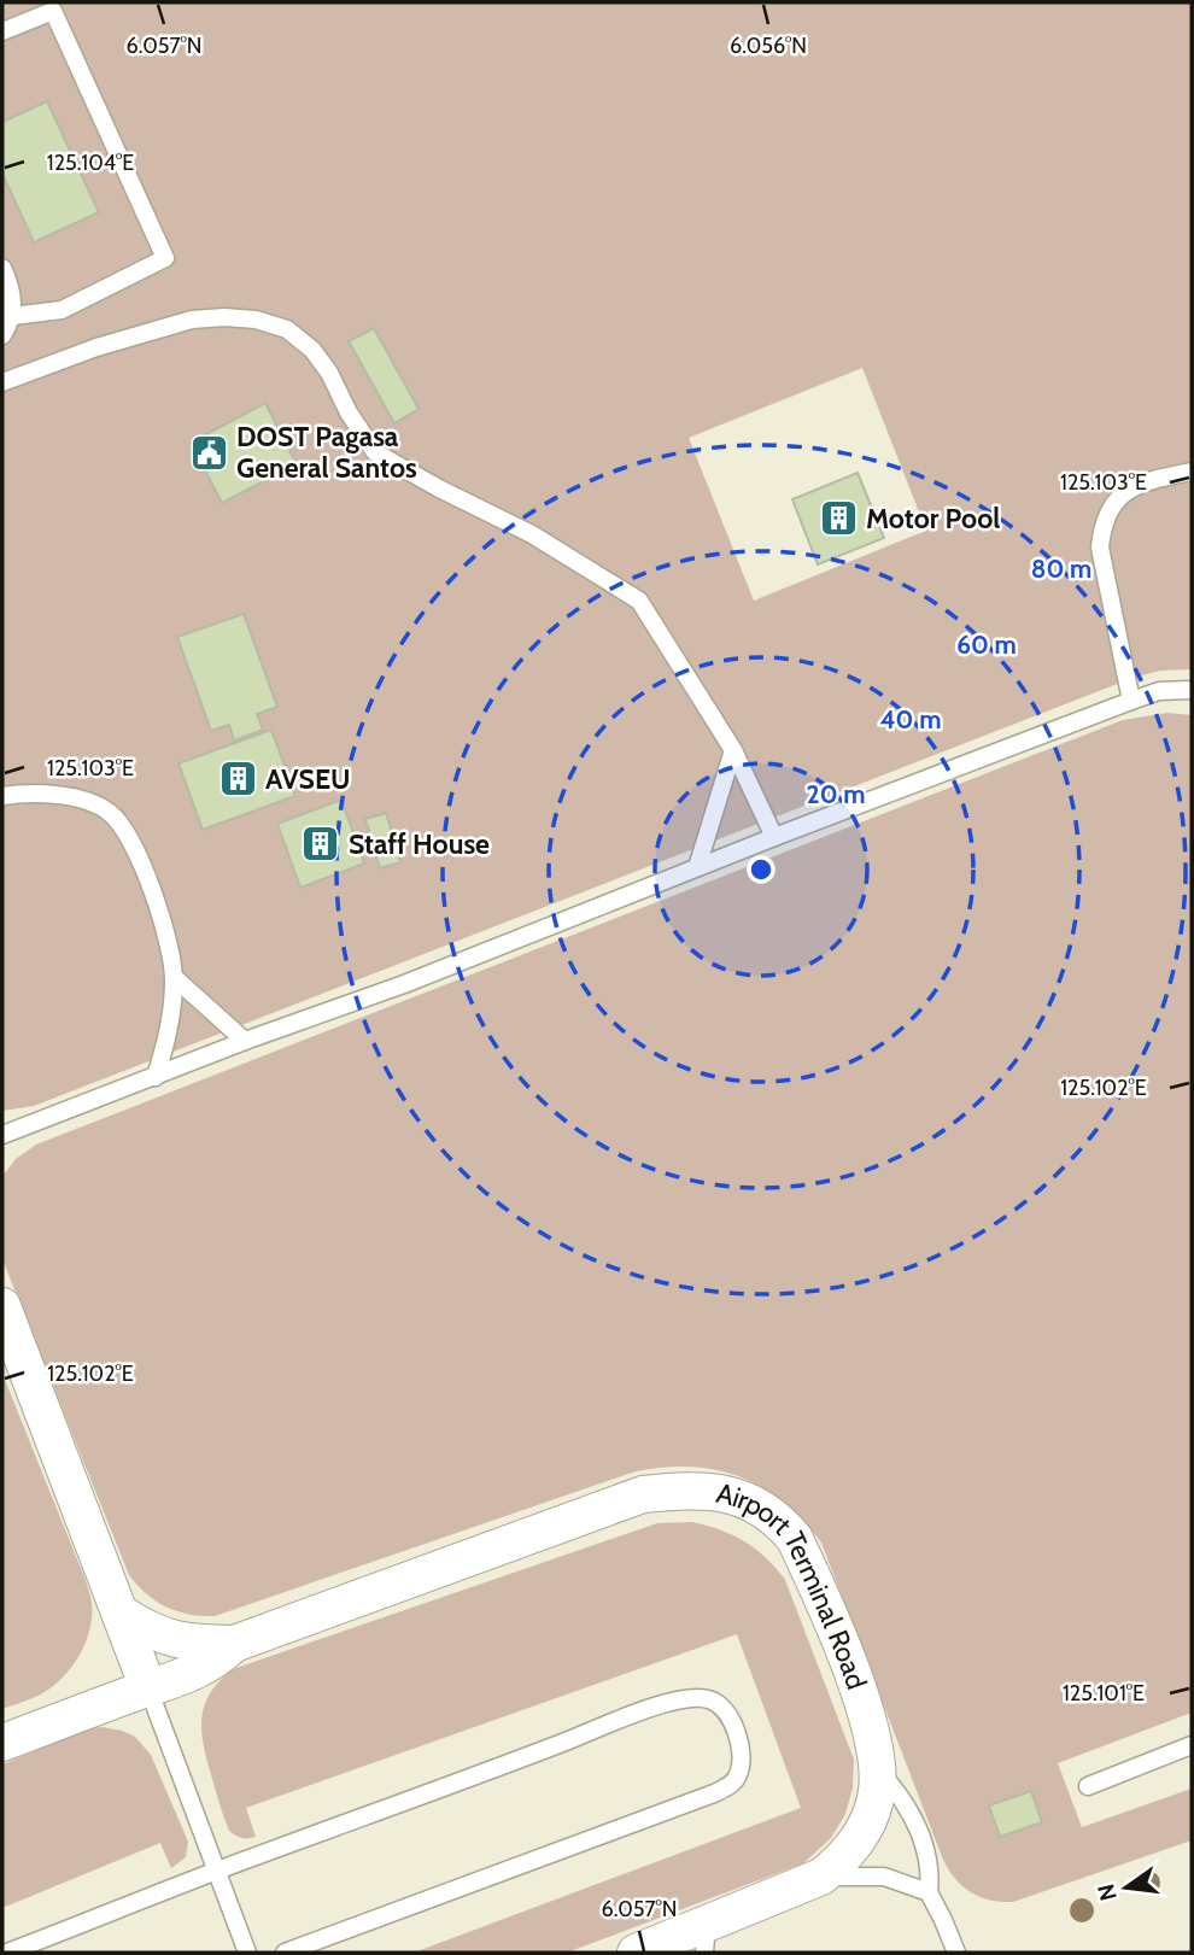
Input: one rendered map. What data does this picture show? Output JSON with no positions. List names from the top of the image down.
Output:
{
  "streets": {
    "street": ["Airport Terminal Road"]
  },
  "places": {
    "public building": ["DOST Pagasa General Santos"],
    "building": ["Motor Pool", "AVSEU", "Staff House"]
  },
  "north": "left",
  "coordinates": [
    "6.057°N",
    "6.056°N",
    "125.104°E",
    "125.103°E",
    "125.102°E",
    "125.101°E"
  ],
  "rings": [
    "80 m",
    "60 m",
    "40 m",
    "20 m"
  ]
}
